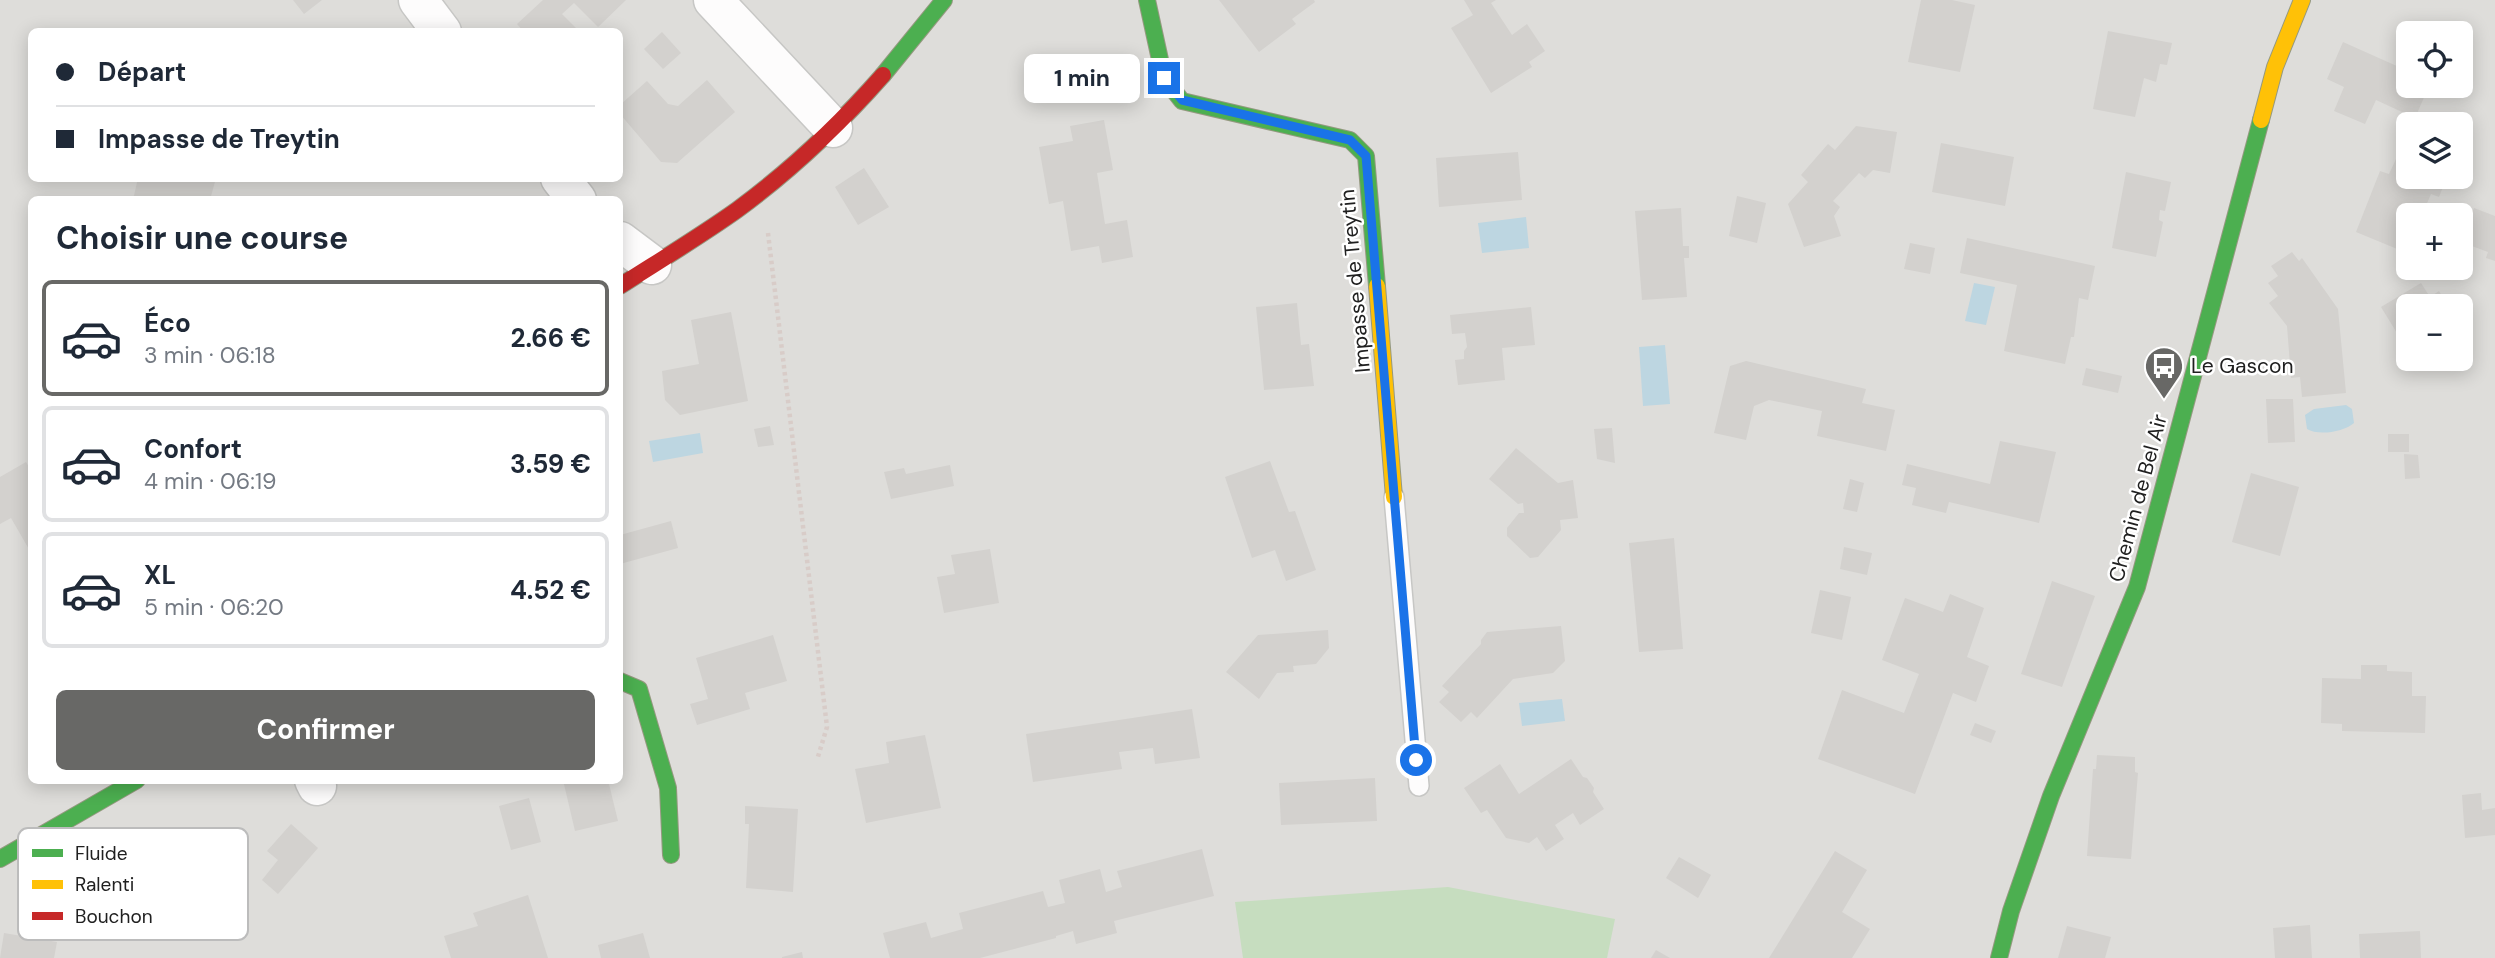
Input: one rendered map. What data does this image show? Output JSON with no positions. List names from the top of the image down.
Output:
{
  "streets": {
    "street": ["Impasse de Treytin", "Chemin de Bel Air"]
  },
  "places": {
    "bus stop": ["Le Gascon"]
  },
  "legend": ["Fluide", "Ralenti", "Bouchon"],
  "page": {
    "map_buttons": ["+", "−"],
    "banner": ["Départ", "Impasse de Treytin"],
    "bubble": "1 min",
    "heading": "Choisir une course",
    "list": [
      {
        "name": "Éco",
        "note": "3 min · 06:18",
        "value": "2.66 €"
      },
      {
        "name": "Confort",
        "note": "4 min · 06:19",
        "value": "3.59 €"
      },
      {
        "name": "XL",
        "note": "5 min · 06:20",
        "value": "4.52 €"
      }
    ],
    "buttons": "Confirmer"
  }
}
